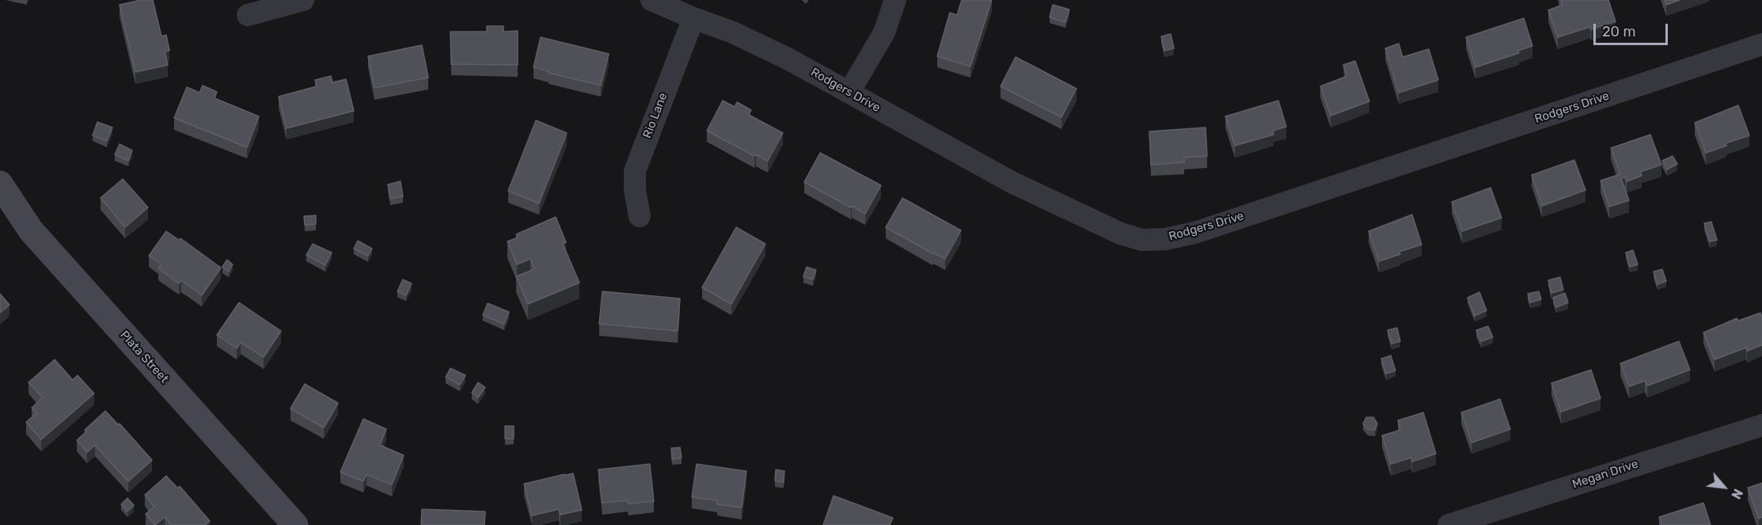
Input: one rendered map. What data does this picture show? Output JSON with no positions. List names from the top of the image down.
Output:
{
  "streets": {
    "street": [
      "Rodgers Drive",
      "Rio Lane",
      "Plata Street",
      "Megan Drive"
    ]
  },
  "crossings": [
    ["Rodgers Drive", "Rio Lane"]
  ],
  "scale_bar": "20 m",
  "north": "bottom right"
}
